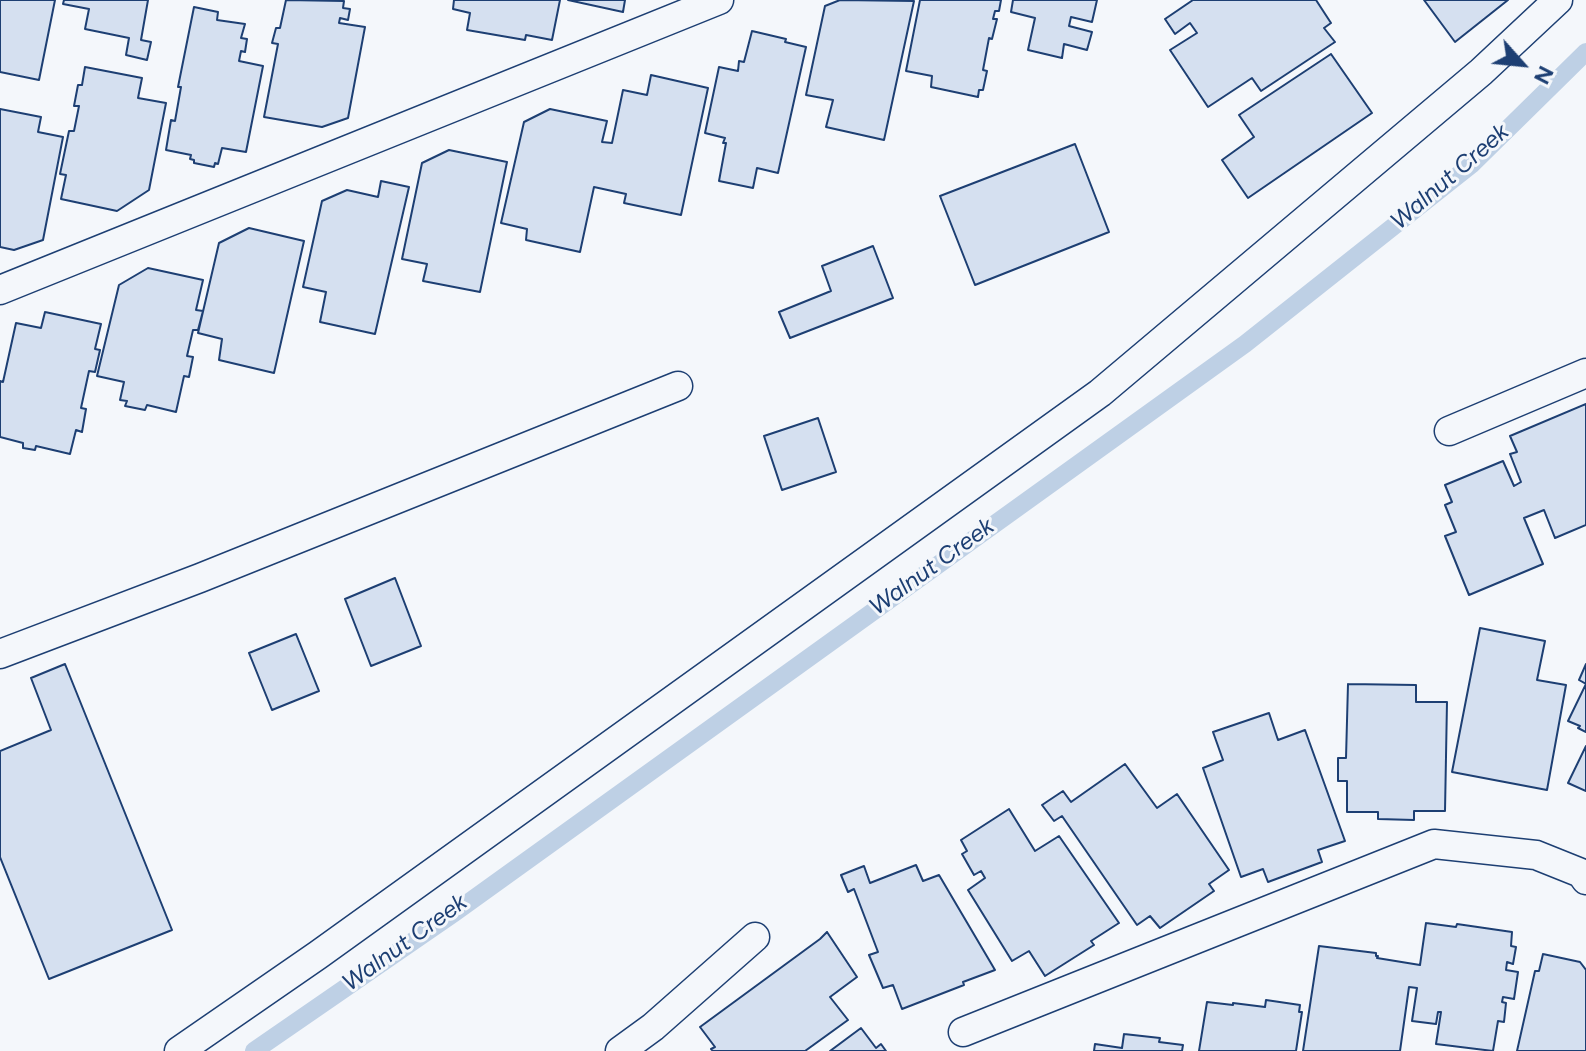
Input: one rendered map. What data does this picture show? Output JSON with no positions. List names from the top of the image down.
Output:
{
  "water": ["Walnut Creek"],
  "north": "bottom right"
}
